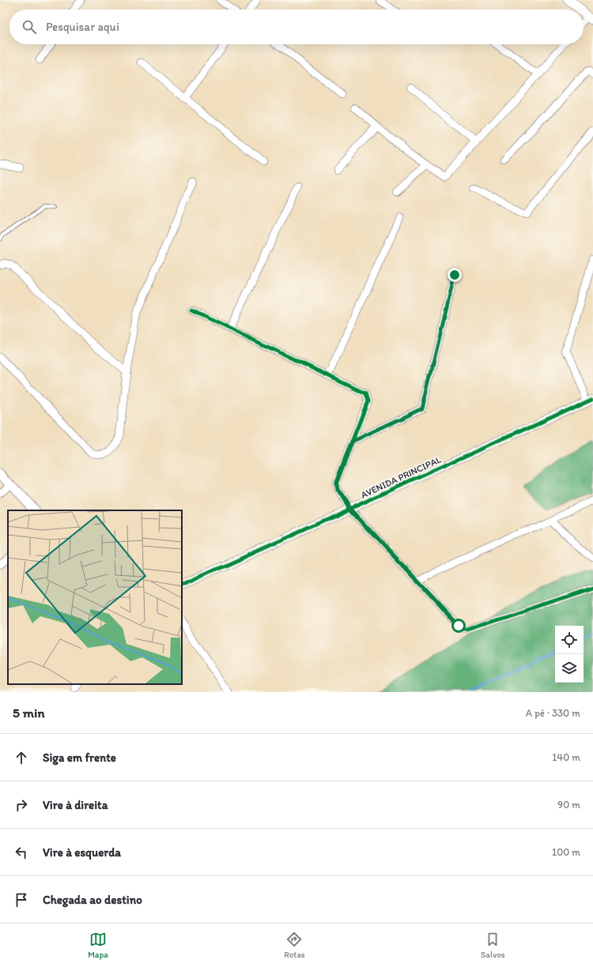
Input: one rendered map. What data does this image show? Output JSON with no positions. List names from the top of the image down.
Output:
{
  "streets": {
    "street": ["AVENIDA PRINCIPAL"]
  },
  "page": {
    "search": "Pesquisar aqui",
    "heading": ["5 min", "A pé · 330 m"],
    "list": [
      ["Siga em frente", "140 m"],
      ["Vire à direita", "90 m"],
      ["Vire à esquerda", "100 m"],
      "Chegada ao destino"
    ],
    "nav": ["Mapa", "Rotas", "Salvos"]
  }
}
